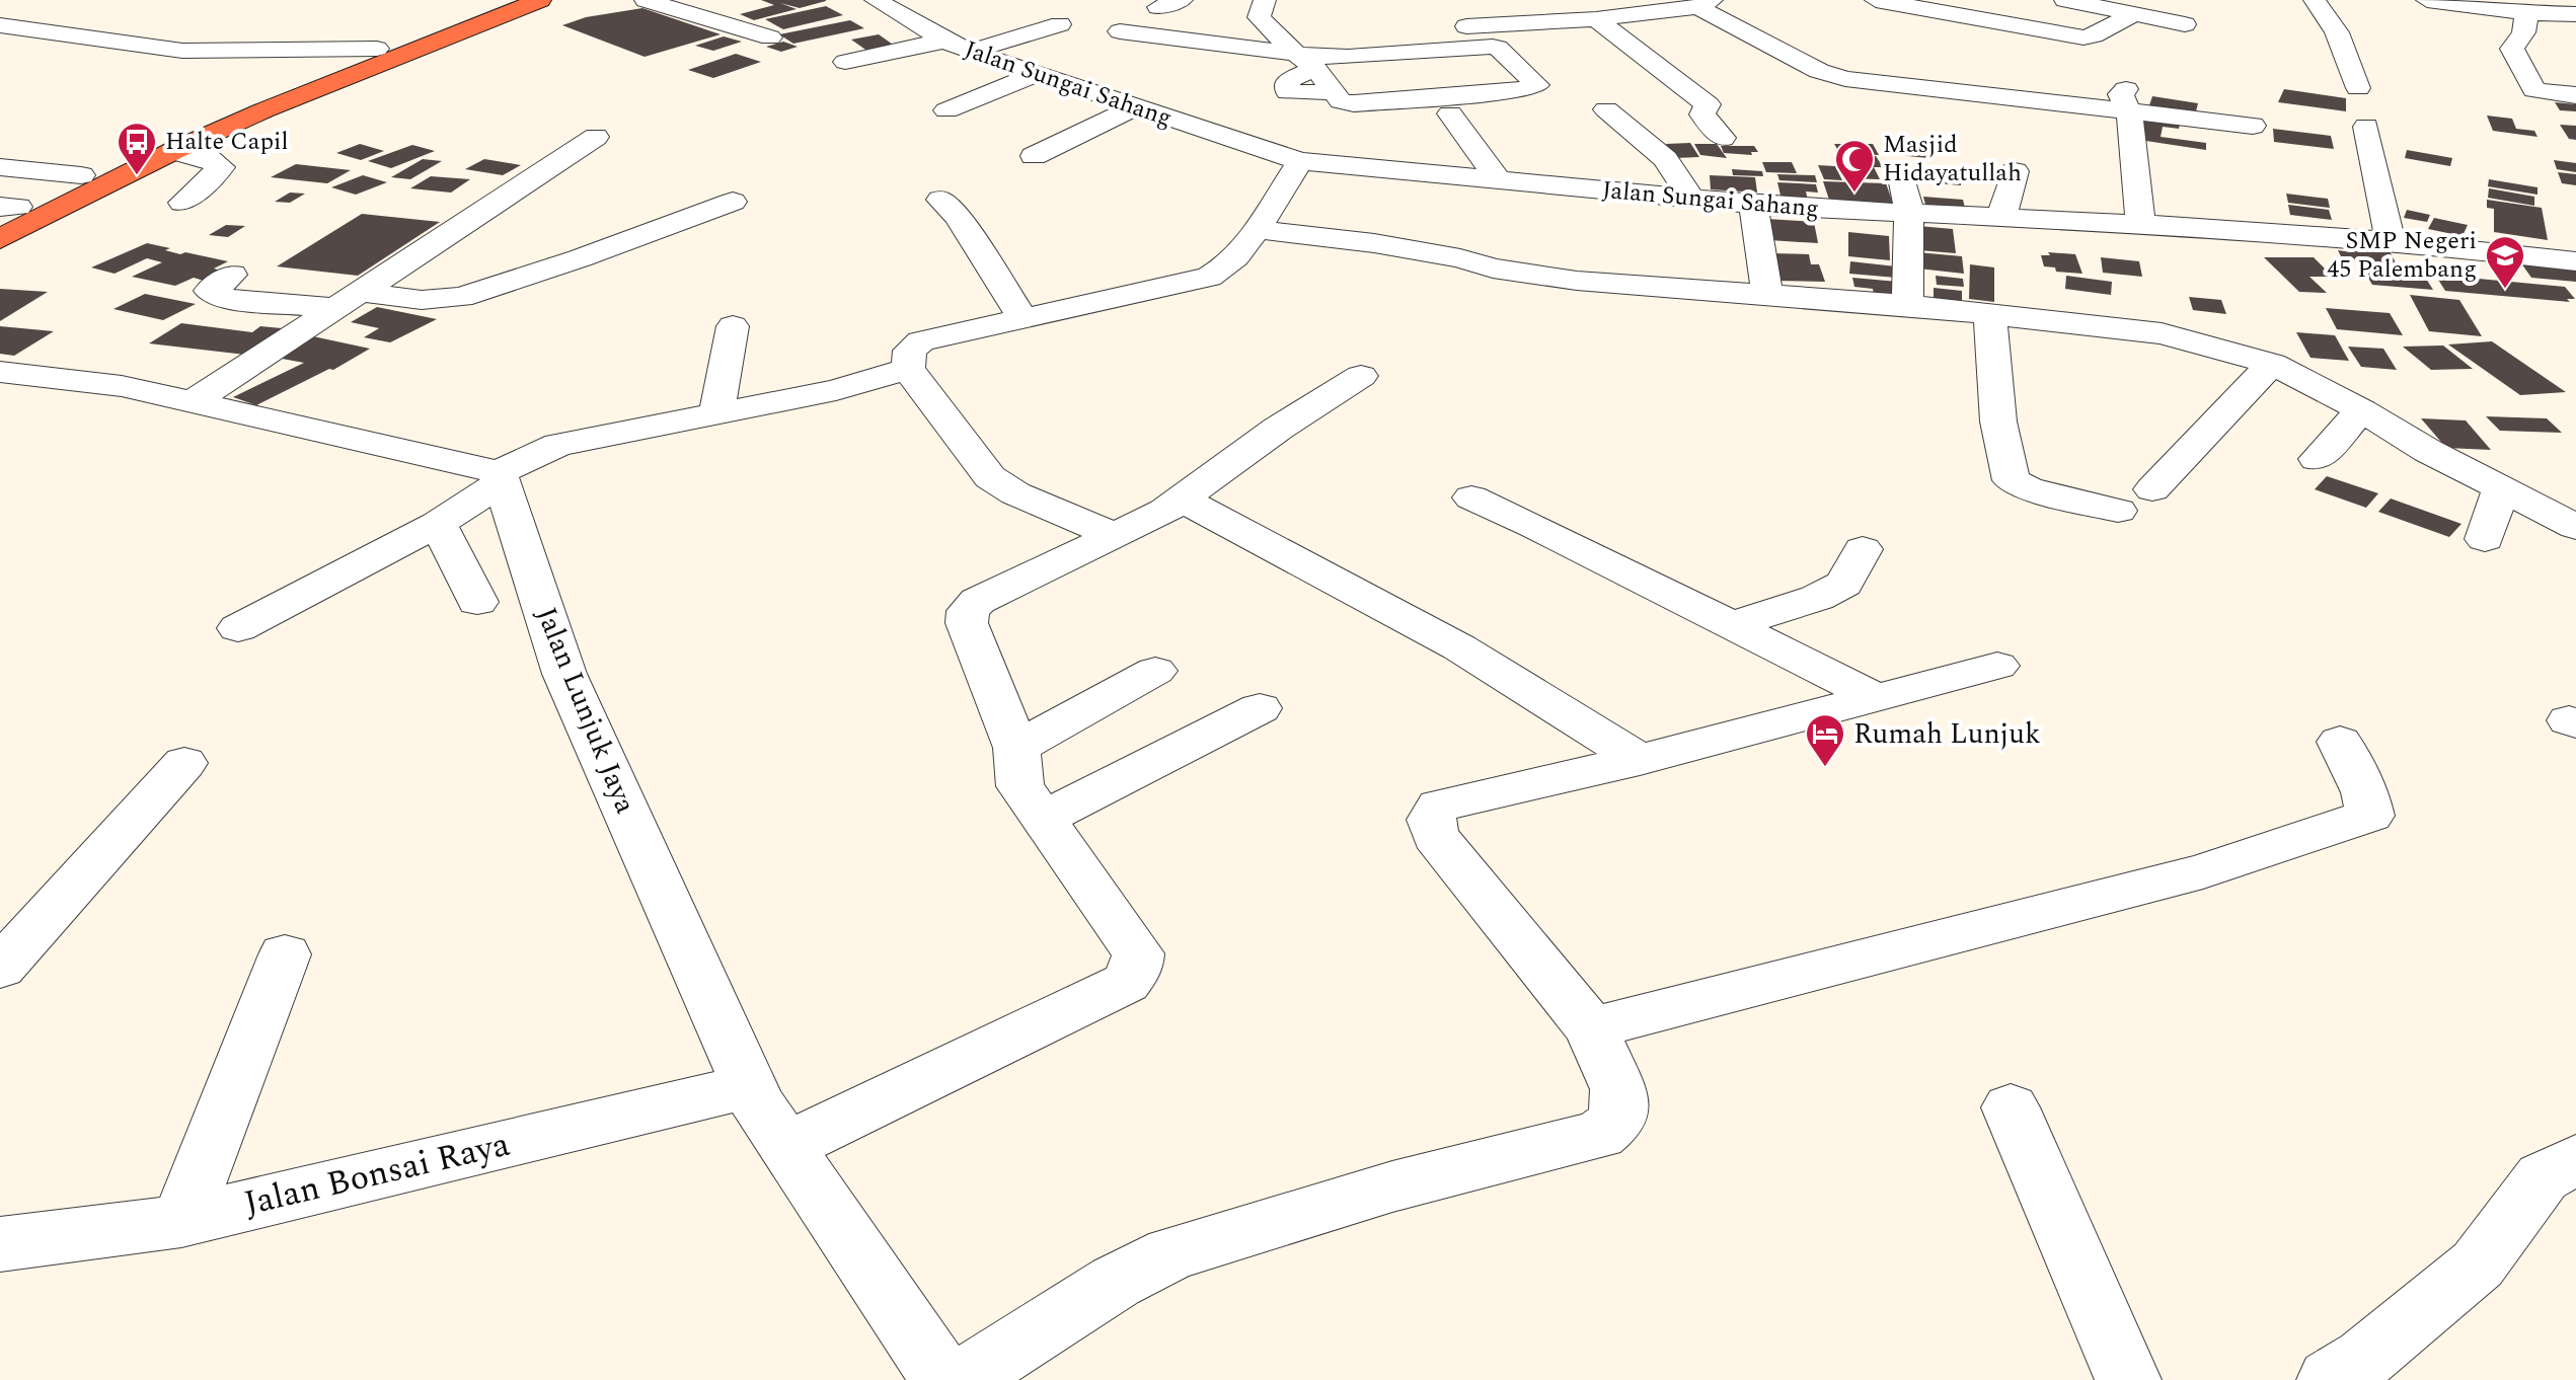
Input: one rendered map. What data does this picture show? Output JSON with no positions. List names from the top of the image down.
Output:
{
  "streets": {
    "street": ["Jalan Sungai Sahang", "Jalan Lunjuk Jaya", "Jalan Bonsai Raya"]
  },
  "crossings": [
    ["Jalan Lunjuk Jaya", "Jalan Bonsai Raya"]
  ],
  "places": {
    "bus stop": ["Halte Capil"],
    "mosque": ["Masjid Hidayatullah"],
    "school or university": ["SMP Negeri 45 Palembang"],
    "hotel": ["Rumah Lunjuk"]
  }
}
